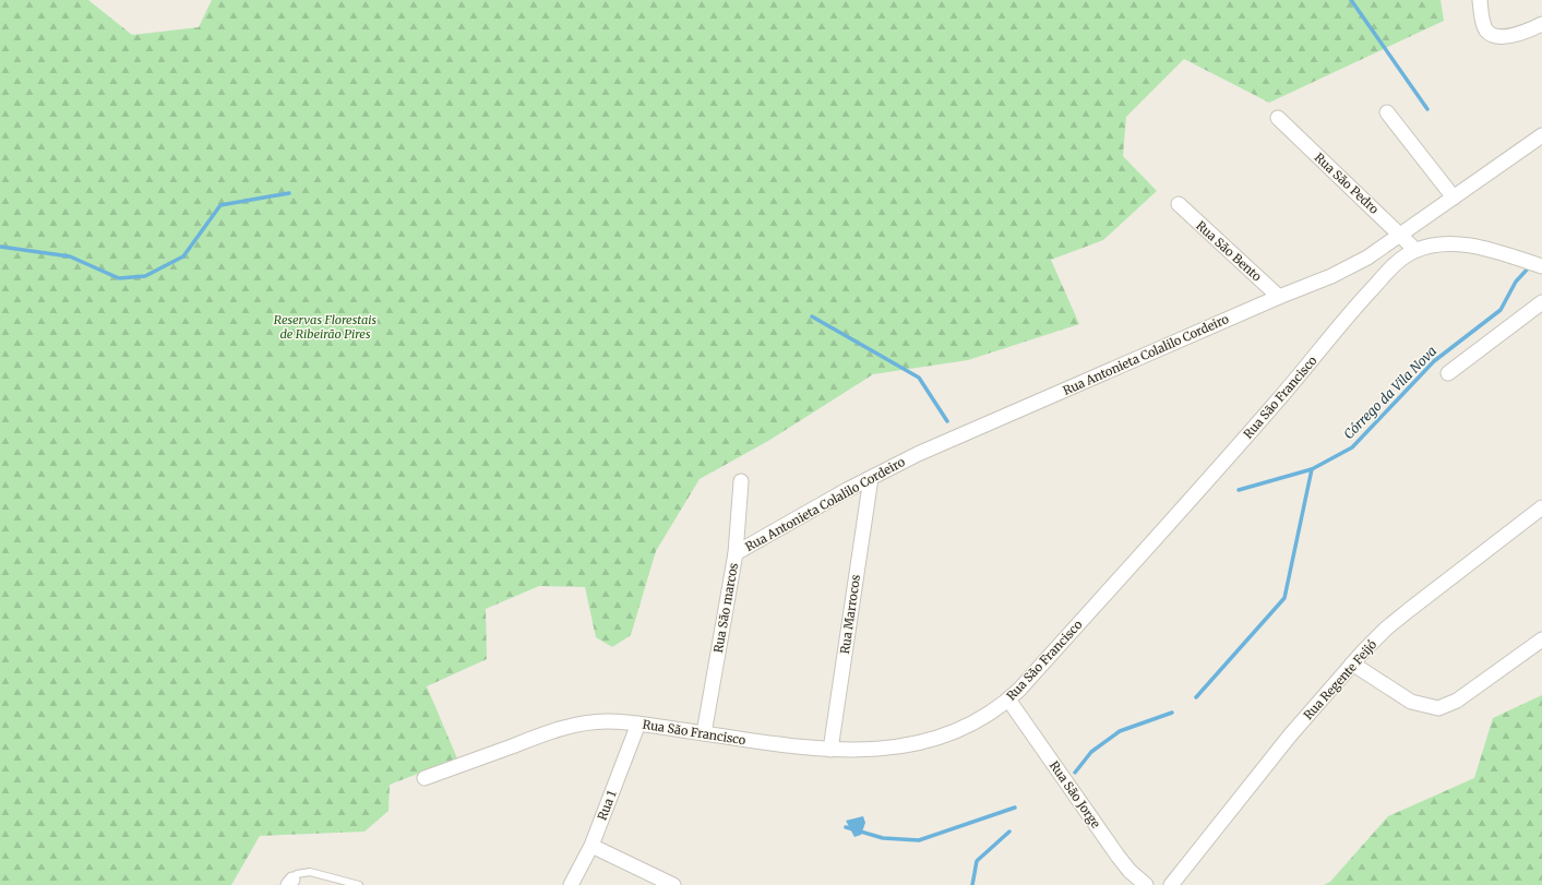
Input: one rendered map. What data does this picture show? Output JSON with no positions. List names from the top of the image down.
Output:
{
  "streets": {
    "street": [
      "Rua São Pedro",
      "Rua São Bento",
      "Rua Antonieta Colalilo Cordeiro",
      "Rua São Francisco",
      "Rua São marcos",
      "Rua Marrocos",
      "Rua Regente Feijó",
      "Rua São Jorge",
      "Rua 1"
    ]
  },
  "crossings": [
    ["Rua São Pedro", "Rua Antonieta Colalilo Cordeiro"],
    ["Rua São Pedro", "Rua São Francisco"],
    ["Rua São Bento", "Rua Antonieta Colalilo Cordeiro"],
    ["Rua Antonieta Colalilo Cordeiro", "Rua São marcos"],
    ["Rua Antonieta Colalilo Cordeiro", "Rua Marrocos"],
    ["Rua São Francisco", "Rua São marcos"],
    ["Rua São Francisco", "Rua Marrocos"],
    ["Rua São Francisco", "Rua São Jorge"],
    ["Rua São Francisco", "Rua 1"]
  ],
  "water": ["Córrego da Vila Nova"],
  "parks": ["Reservas Florestais de Ribeirão Pires"]
}
